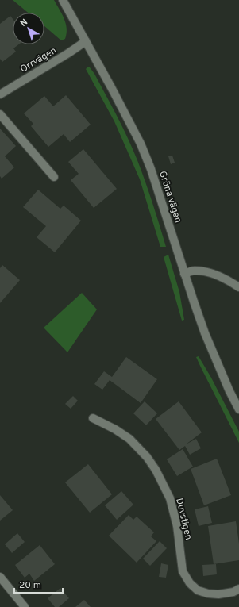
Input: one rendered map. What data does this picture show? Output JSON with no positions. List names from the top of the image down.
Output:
{
  "streets": {
    "street": ["Orrvägen", "Gröna vägen", "Duvstigen"]
  },
  "crossings": [
    ["Orrvägen", "Gröna vägen"]
  ],
  "scale_bar": "20 m",
  "north": "top left"
}
